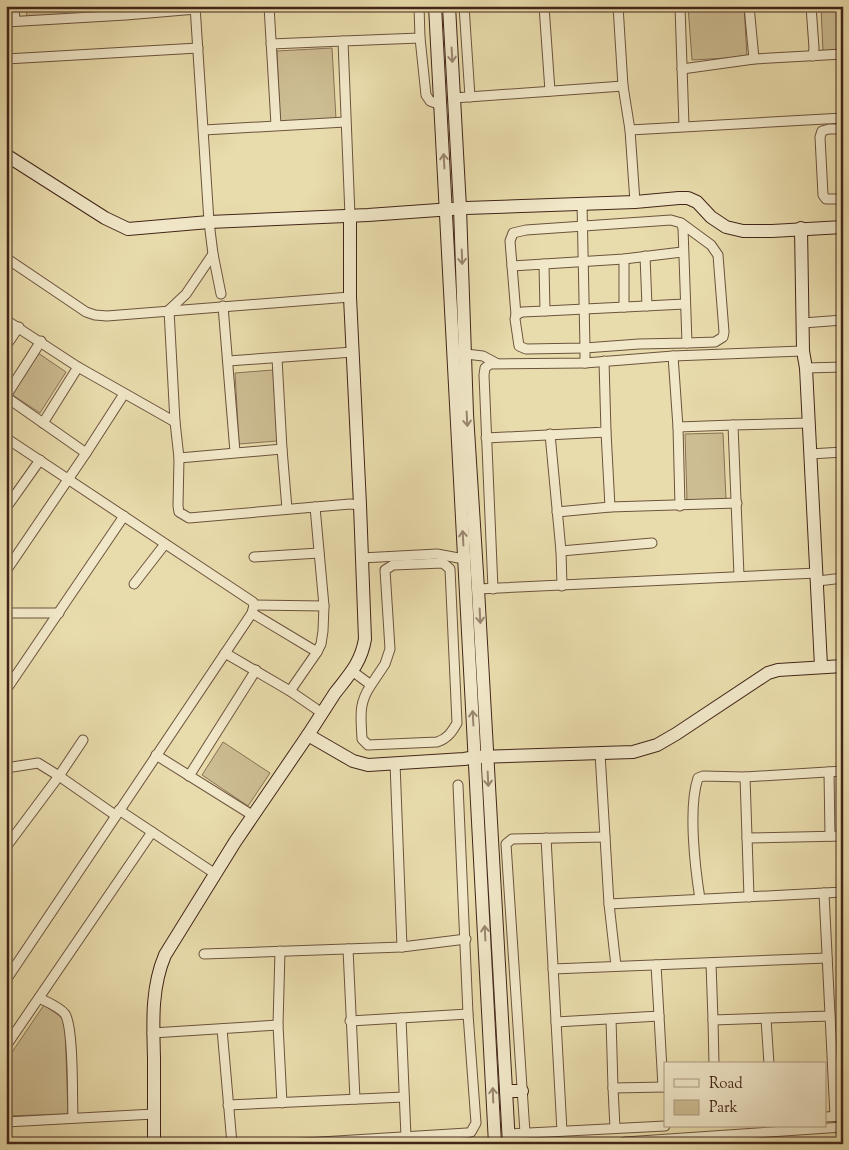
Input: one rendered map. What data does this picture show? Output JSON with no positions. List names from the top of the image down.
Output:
{
  "legend": ["Road", "Park"]
}
